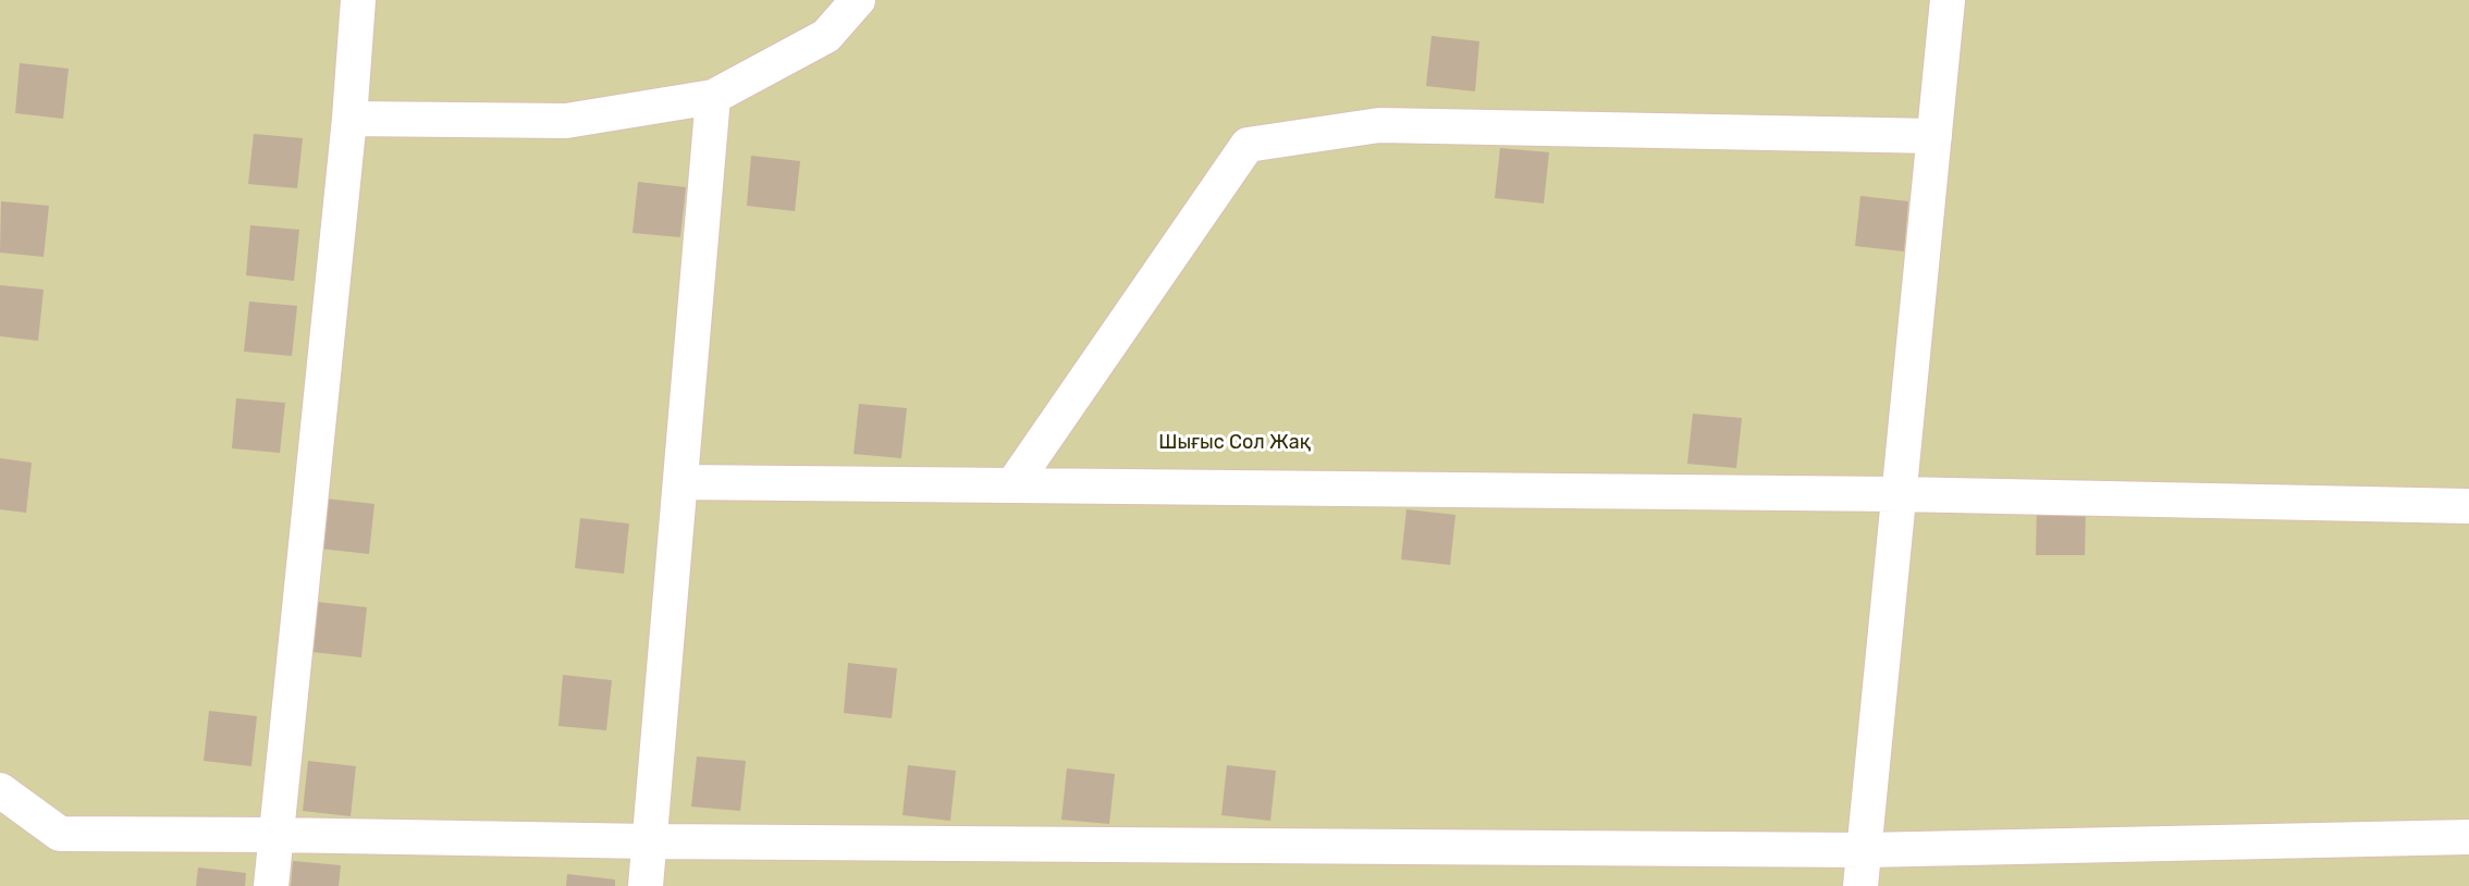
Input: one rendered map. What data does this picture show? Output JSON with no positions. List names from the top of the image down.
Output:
{
  "parks": ["Шығыс Сол Жақ"]
}
